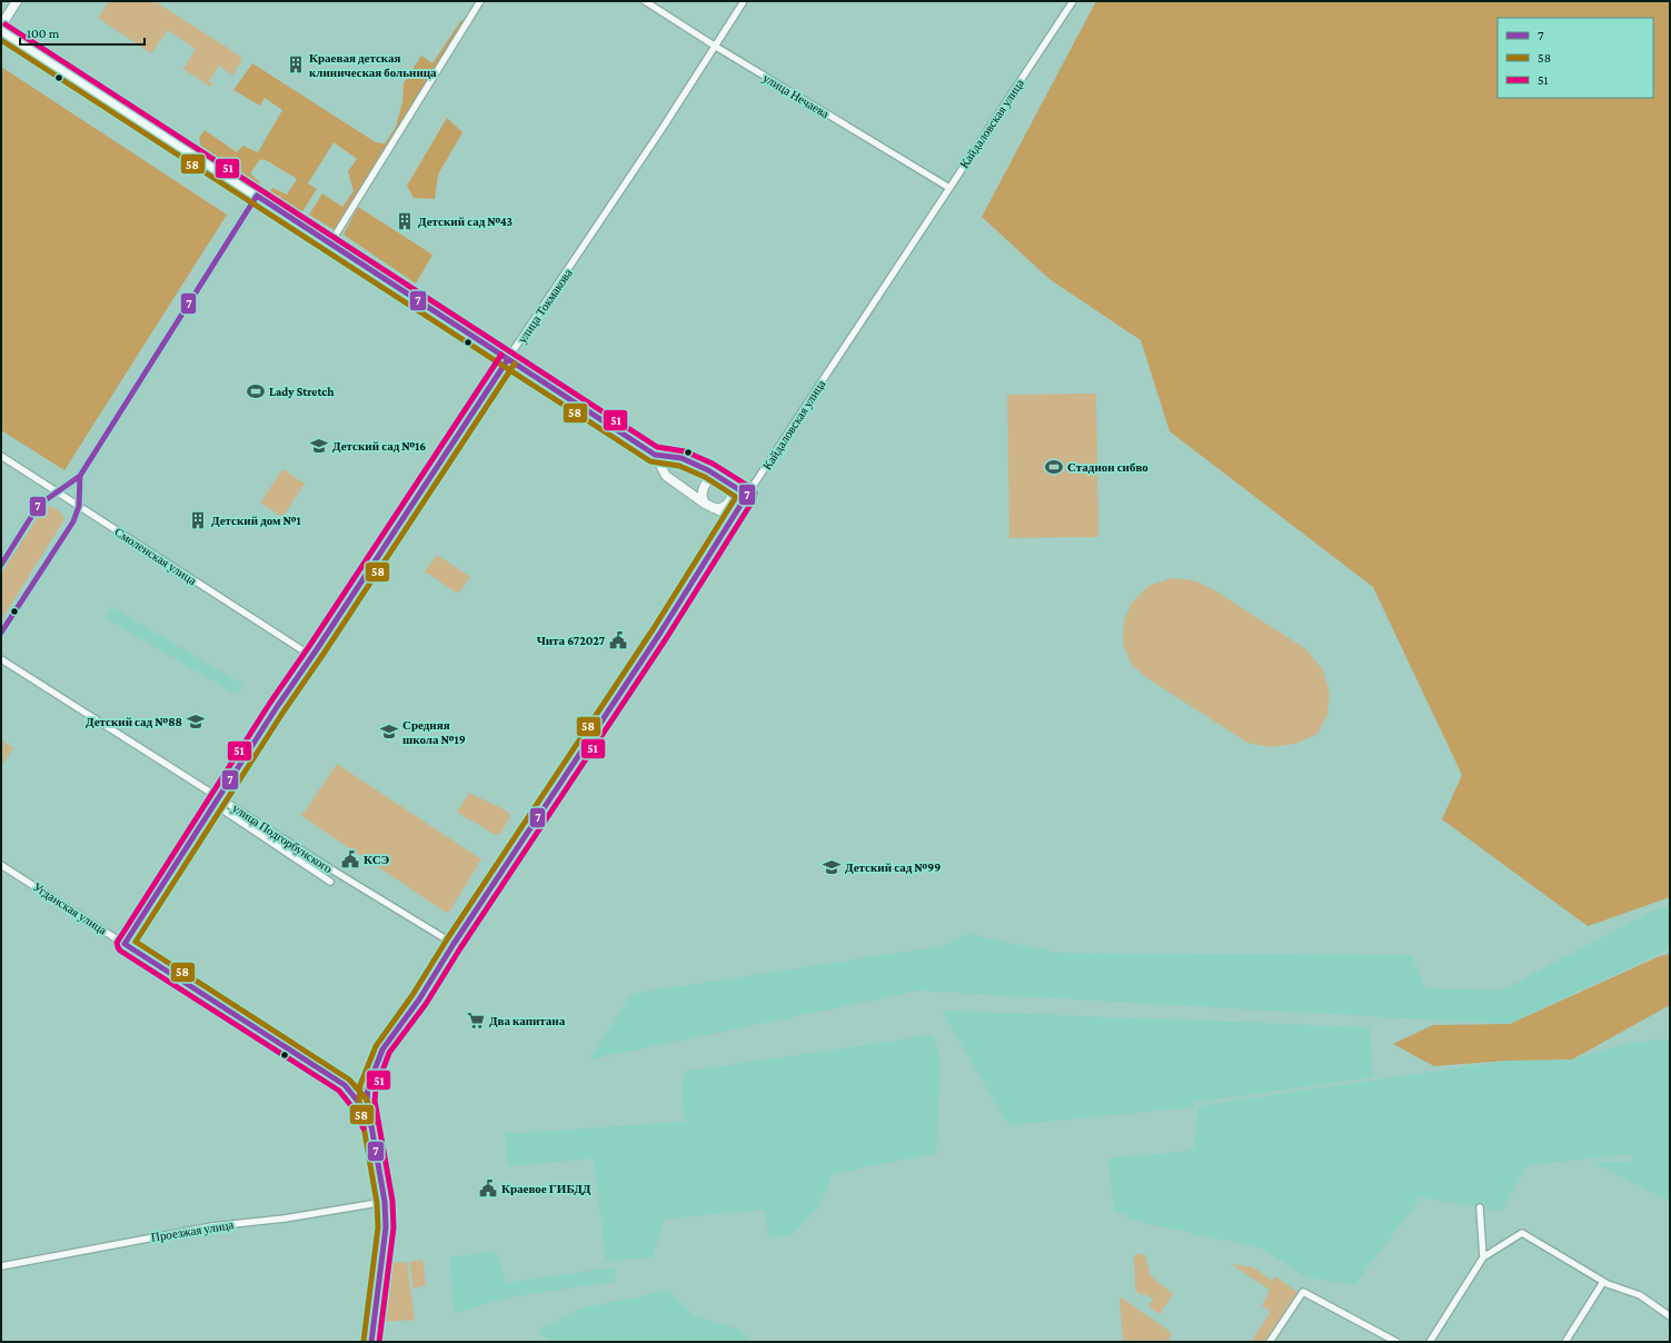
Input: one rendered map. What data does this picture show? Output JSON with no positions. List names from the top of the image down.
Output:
{
  "streets": {
    "street": [
      "улица Нечаева",
      "Кайдаловская улица",
      "улица Токмакова",
      "Смоленская улица",
      "улица Подгорбунского",
      "Угданская улица",
      "Проезжая улица"
    ]
  },
  "crossings": [
    ["улица Нечаева", "Кайдаловская улица"],
    ["улица Нечаева", "улица Токмакова"],
    ["Кайдаловская улица", "улица Подгорбунского"],
    ["Кайдаловская улица", "Угданская улица"],
    ["улица Токмакова", "Смоленская улица"],
    ["улица Токмакова", "улица Подгорбунского"],
    ["улица Токмакова", "Угданская улица"]
  ],
  "places": {
    "building": ["Краевая детская клиническая больница", "Детский сад №43", "Детский дом №1"],
    "sports": ["Lady Stretch", "Стадион сибво"],
    "school or university": [
      "Детский сад №16",
      "Детский сад №88",
      "Средняя школа №19",
      "Детский сад №99"
    ],
    "public building": ["Чита 672027", "КСЭ", "Краевое ГИБДД"],
    "supermarket": ["Два капитана"]
  },
  "lines": ["transit line 51", "transit line 58", "transit line 7"],
  "legend": ["7", "58", "51"],
  "scale_bar": "100 m"
}
